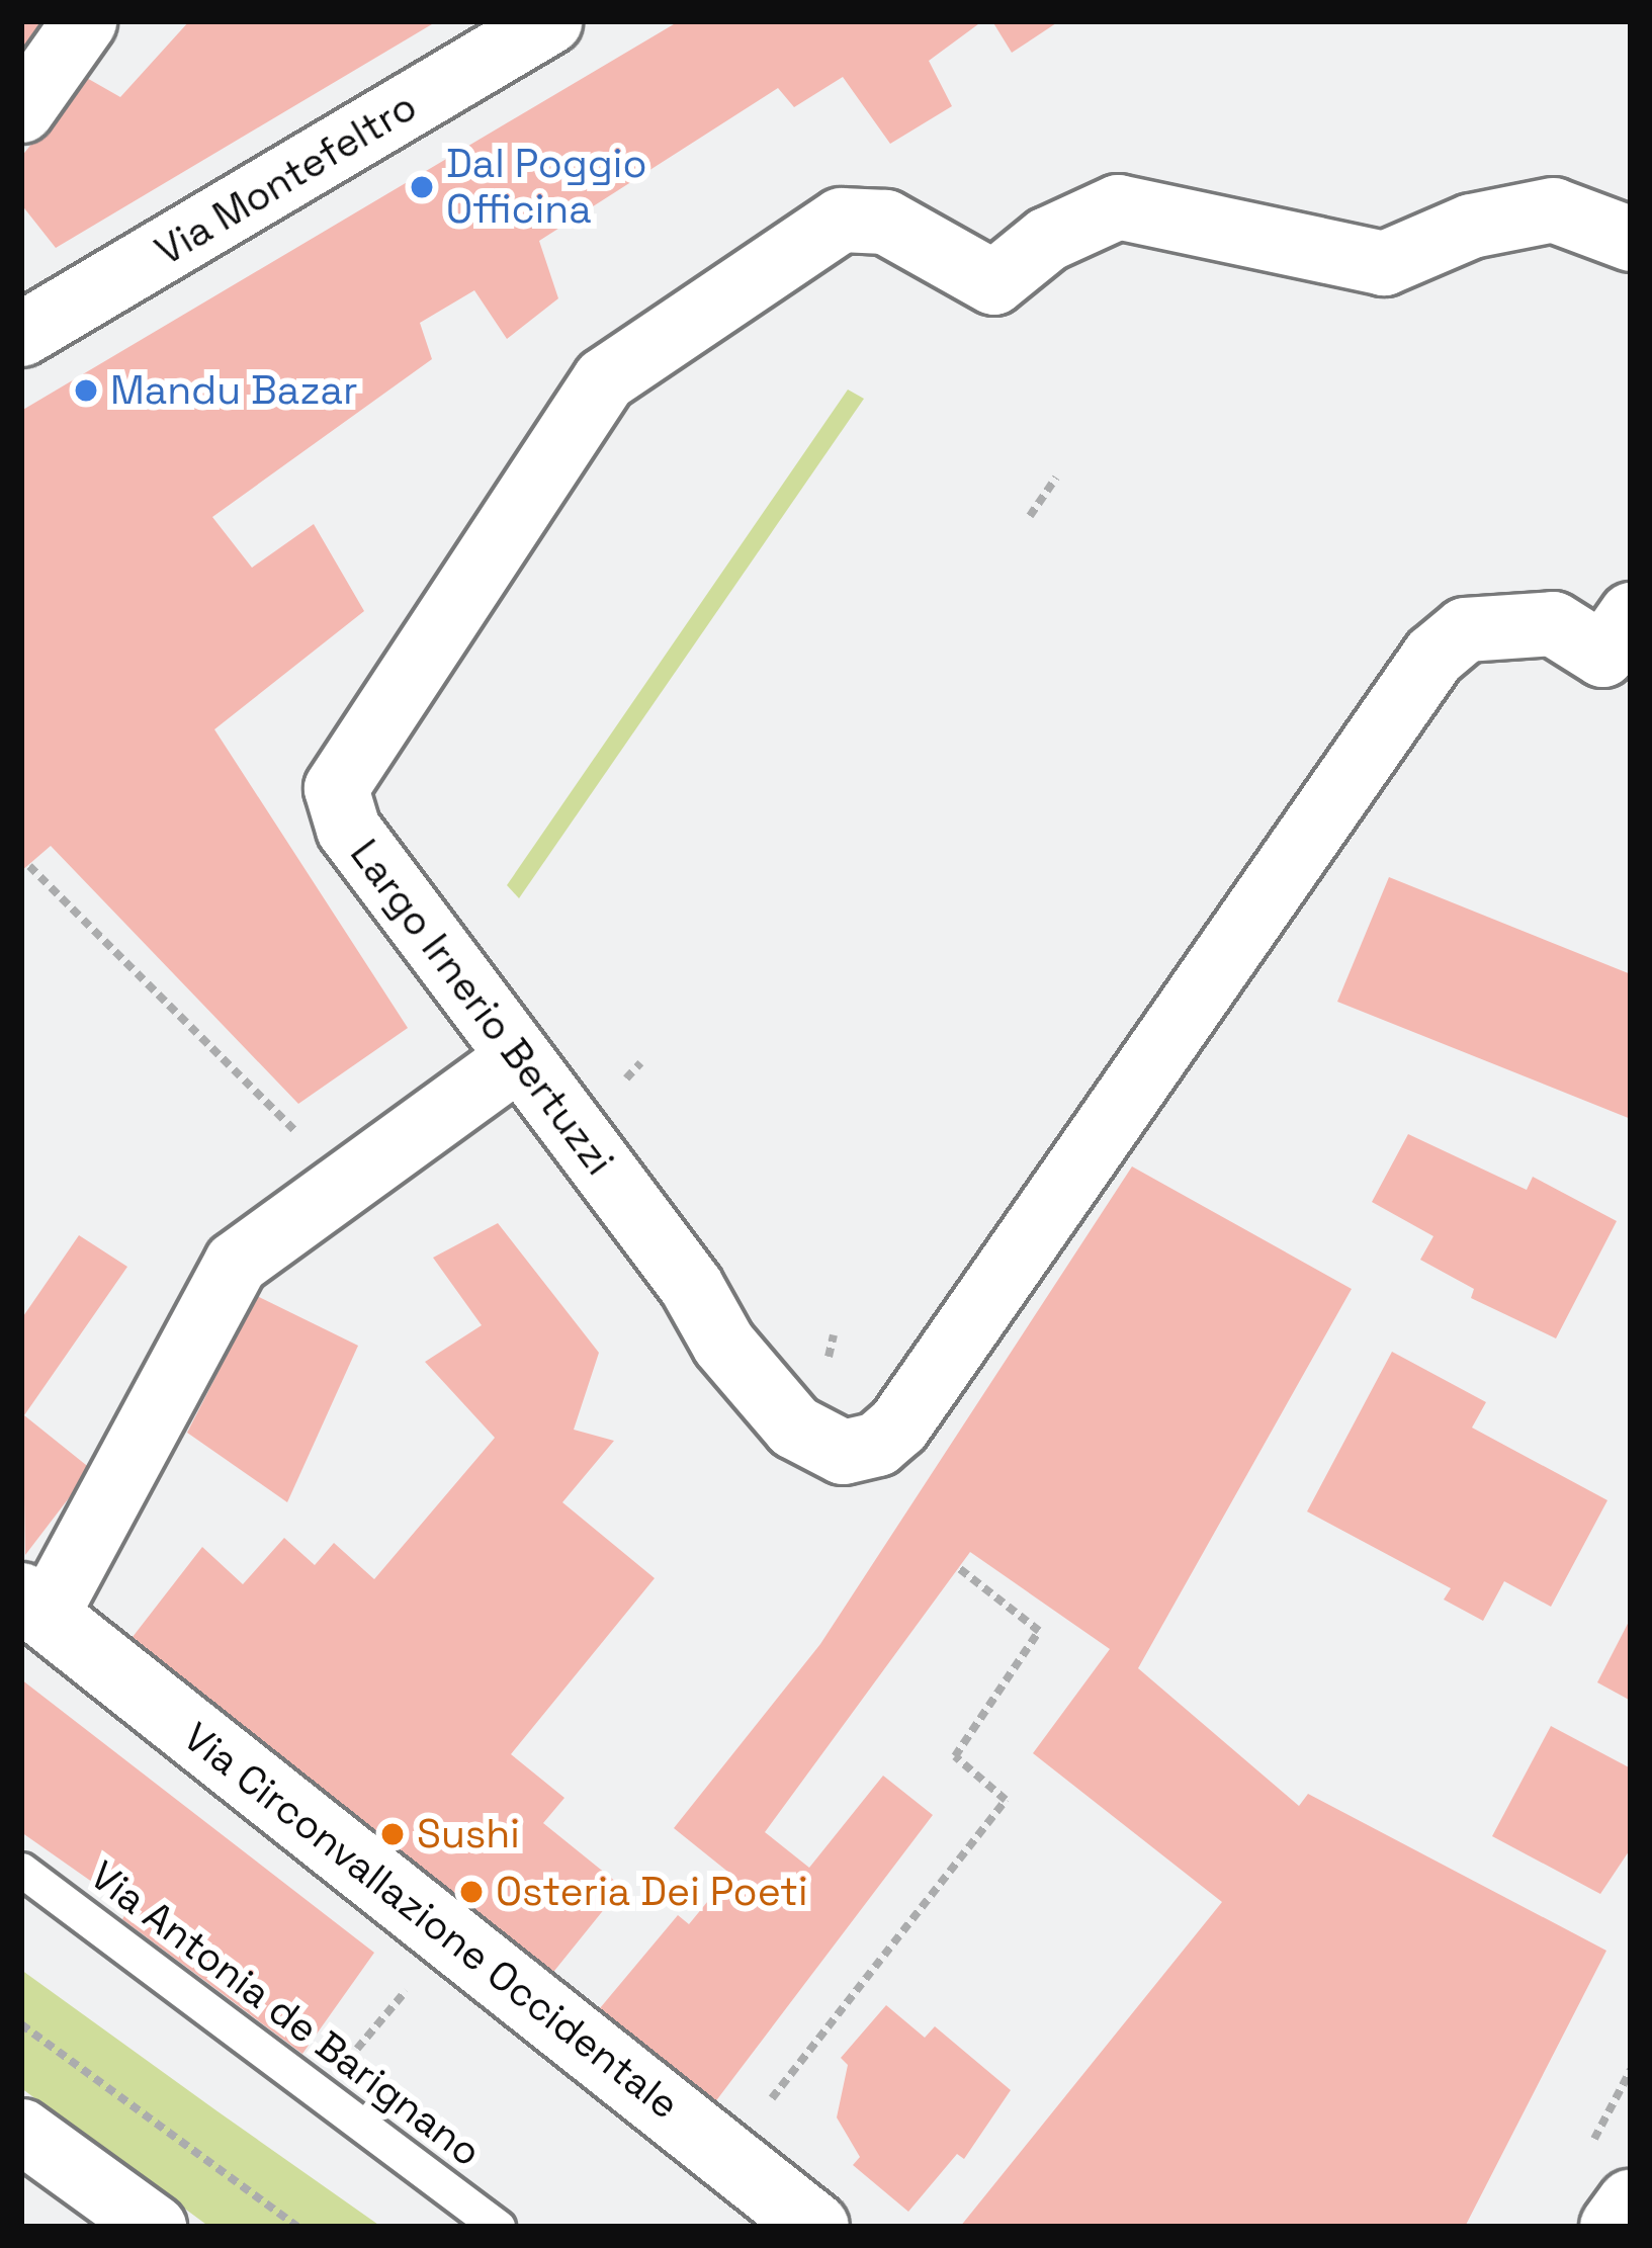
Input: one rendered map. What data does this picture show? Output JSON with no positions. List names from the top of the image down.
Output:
{
  "streets": {
    "street": ["Via Montefeltro", "Largo Irnerio Bertuzzi", "Via Circonvallazione Occidentale"],
    "lane": ["Via Antonia de Barignano"]
  },
  "crossings": [
    ["Largo Irnerio Bertuzzi", "Via Circonvallazione Occidentale"]
  ],
  "places": [
    "Dal Poggio Officina",
    "Mandu Bazar",
    "Sushi",
    "Osteria Dei Poeti"
  ]
}
